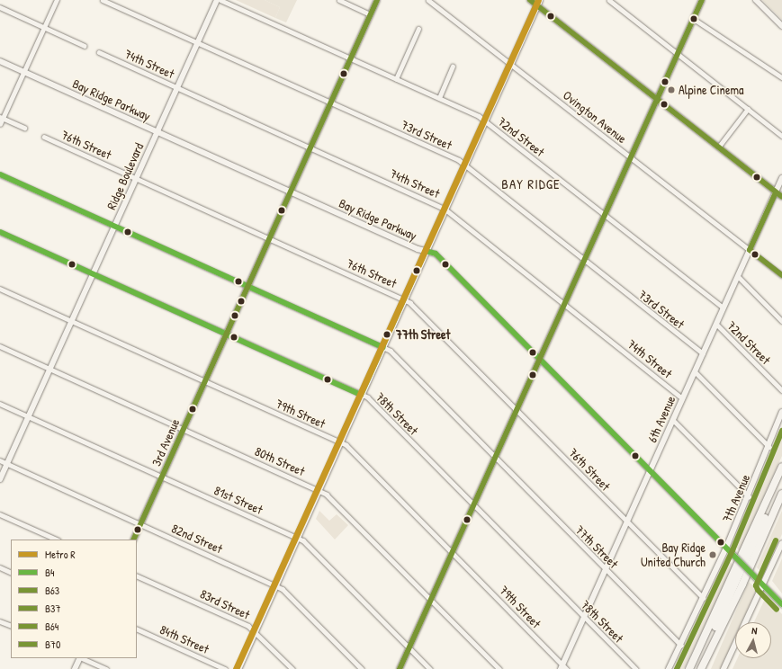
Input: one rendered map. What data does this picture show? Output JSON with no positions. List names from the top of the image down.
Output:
{
  "streets": {
    "street": [
      "74th Street",
      "Bay Ridge Parkway",
      "Ovington Avenue",
      "73rd Street",
      "72nd Street",
      "76th Street",
      "Ridge Boulevard",
      "79th Street",
      "78th Street",
      "6th Avenue",
      "3rd Avenue",
      "80th Street",
      "7th Avenue",
      "81st Street",
      "82nd Street",
      "77th Street",
      "83rd Street",
      "84th Street"
    ]
  },
  "crossings": [
    ["74th Street", "Ridge Boulevard"],
    ["74th Street", "6th Avenue"],
    ["74th Street", "3rd Avenue"],
    ["Bay Ridge Parkway", "Ridge Boulevard"],
    ["Bay Ridge Parkway", "6th Avenue"],
    ["Bay Ridge Parkway", "3rd Avenue"],
    ["Bay Ridge Parkway", "7th Avenue"],
    ["Ovington Avenue", "6th Avenue"],
    ["73rd Street", "Ridge Boulevard"],
    ["73rd Street", "6th Avenue"],
    ["73rd Street", "3rd Avenue"],
    ["72nd Street", "6th Avenue"],
    ["72nd Street", "3rd Avenue"],
    ["76th Street", "Ridge Boulevard"],
    ["76th Street", "6th Avenue"],
    ["76th Street", "3rd Avenue"],
    ["76th Street", "7th Avenue"],
    ["Ridge Boulevard", "79th Street"],
    ["Ridge Boulevard", "78th Street"],
    ["Ridge Boulevard", "80th Street"],
    ["Ridge Boulevard", "81st Street"],
    ["Ridge Boulevard", "82nd Street"],
    ["Ridge Boulevard", "77th Street"],
    ["79th Street", "6th Avenue"],
    ["79th Street", "3rd Avenue"],
    ["78th Street", "6th Avenue"],
    ["78th Street", "3rd Avenue"],
    ["6th Avenue", "77th Street"],
    ["3rd Avenue", "80th Street"],
    ["3rd Avenue", "81st Street"],
    ["3rd Avenue", "82nd Street"],
    ["3rd Avenue", "77th Street"],
    ["7th Avenue", "77th Street"]
  ],
  "districts": ["BAY RIDGE"],
  "places": ["Alpine Cinema", "77th Street", "Bay Ridge United Church"],
  "lines": [
    "metro line R",
    "transit line B63",
    "transit line B37",
    "transit line B64",
    "transit line B4",
    "transit line B70"
  ],
  "legend": [
    "Metro R",
    "B4",
    "B63",
    "B37",
    "B64",
    "B70"
  ],
  "north": "top"
}
